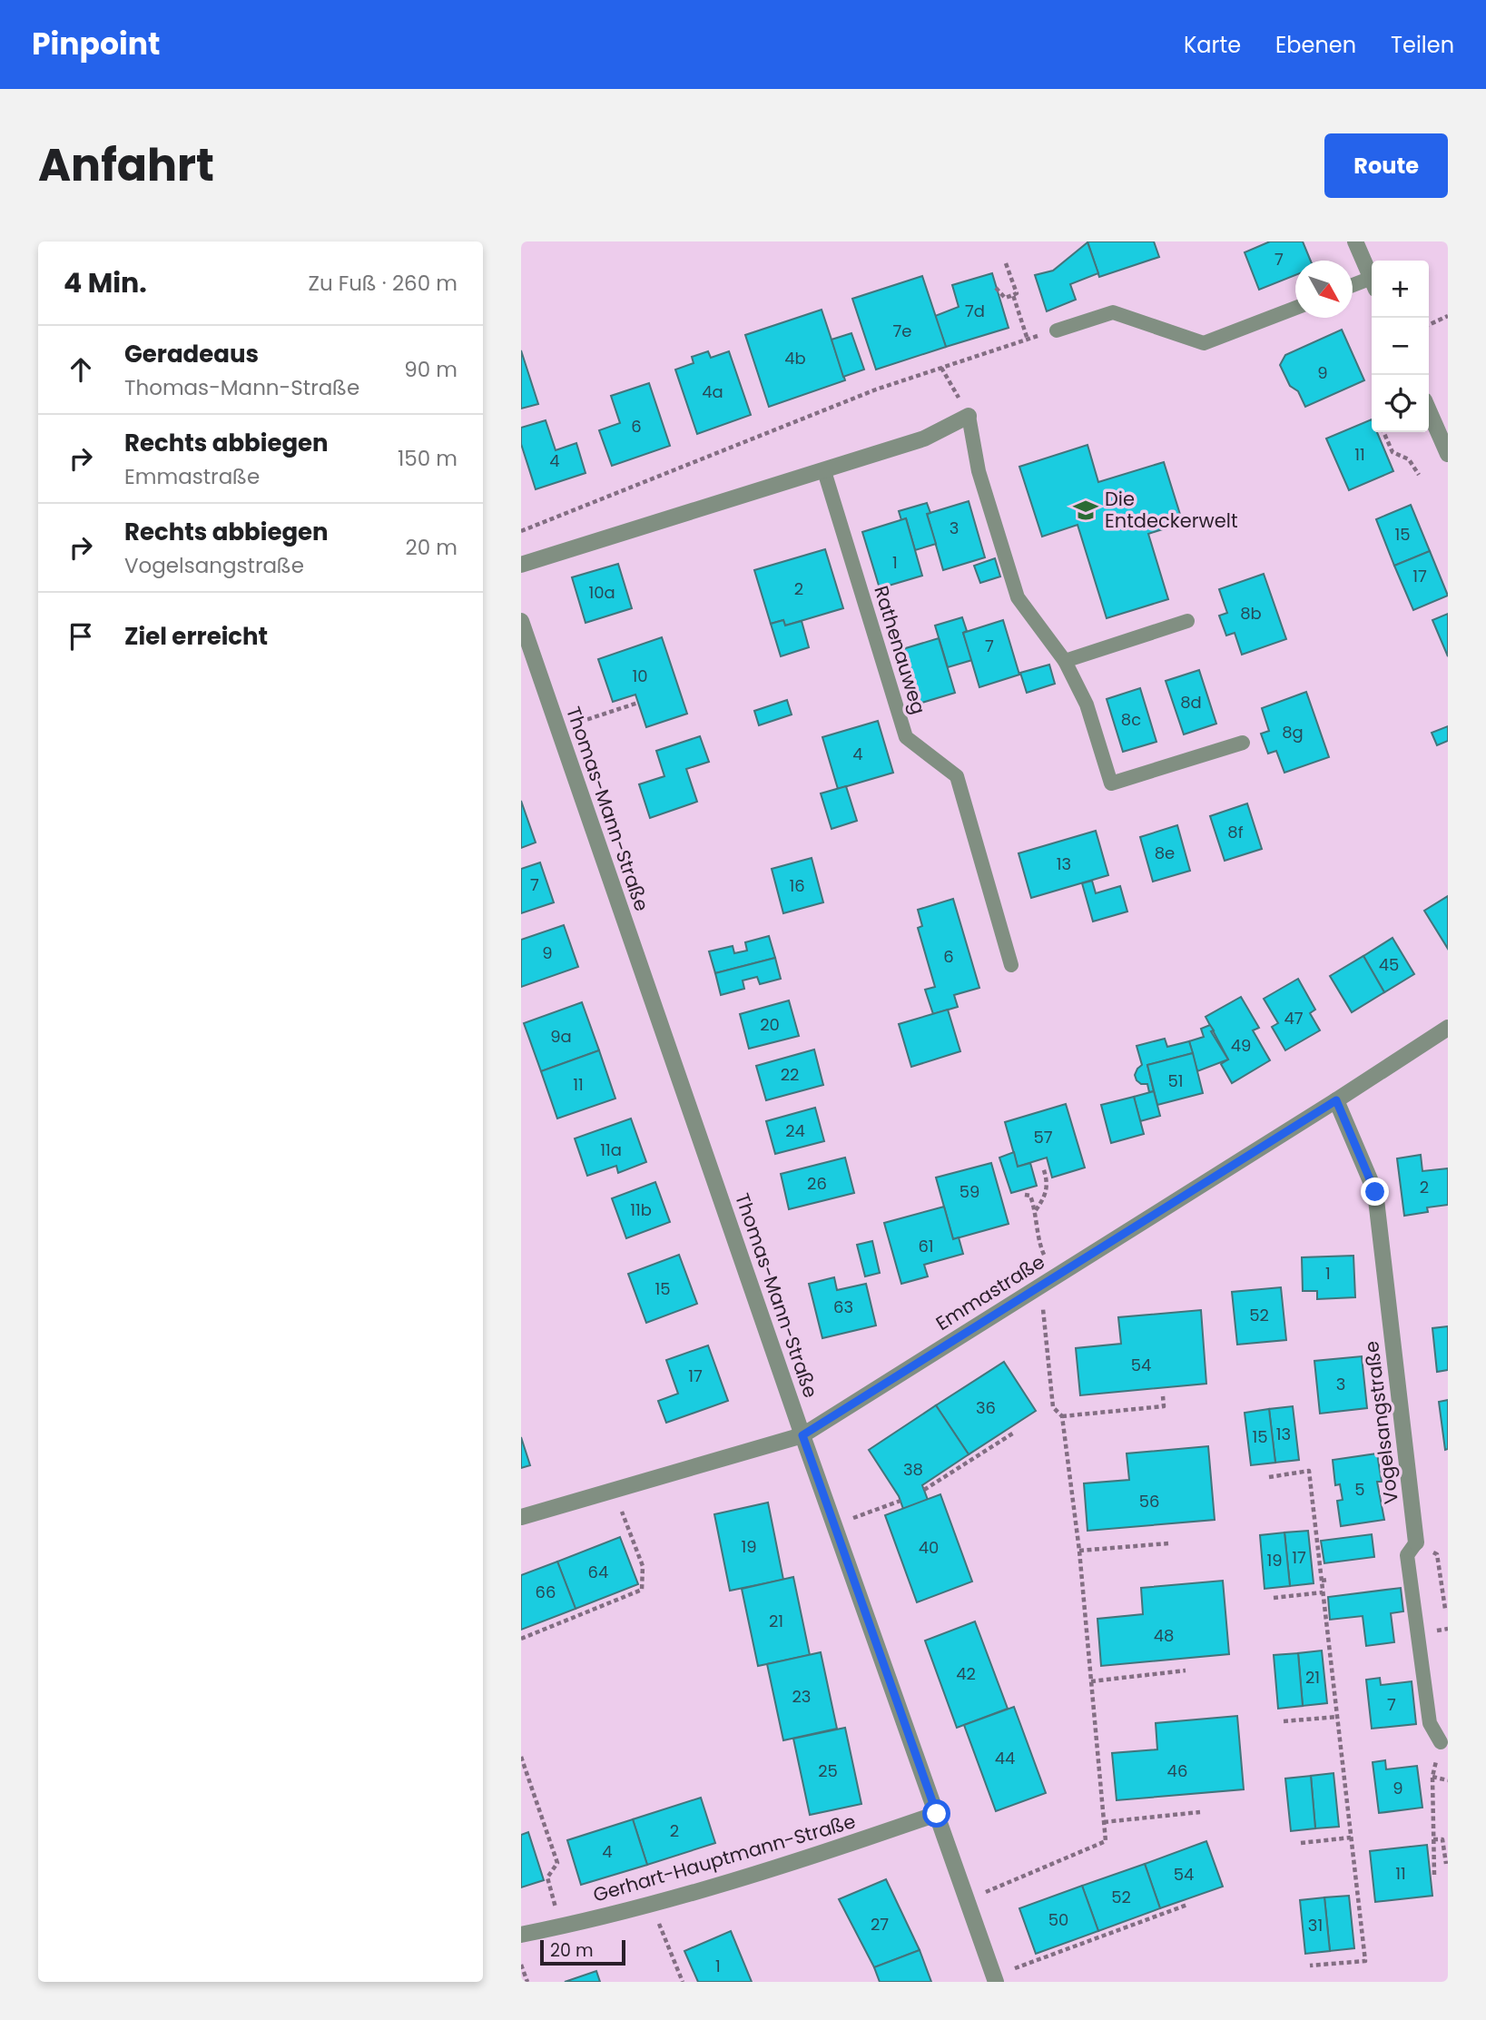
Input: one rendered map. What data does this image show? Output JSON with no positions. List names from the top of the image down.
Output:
{
  "streets": {
    "street": [
      "Thomas-Mann-Straße",
      "Emmastraße",
      "Vogelsangstraße",
      "Gerhart-Hauptmann-Straße"
    ],
    "lane": ["Rathenauweg"]
  },
  "crossings": [
    ["Thomas-Mann-Straße", "Emmastraße"],
    ["Thomas-Mann-Straße", "Gerhart-Hauptmann-Straße"],
    ["Emmastraße", "Vogelsangstraße"]
  ],
  "places": {
    "school or university": ["Die Entdeckerwelt"]
  },
  "house_numbers": [
    "7",
    "7d",
    "7e",
    "4b",
    "9",
    "4a",
    "6",
    "11",
    "4",
    "3",
    "15",
    "1",
    "17",
    "2",
    "10a",
    "8b",
    "7",
    "10",
    "8d",
    "8c",
    "8g",
    "4",
    "8f",
    "8e",
    "13",
    "7",
    "16",
    "9",
    "6",
    "45",
    "47",
    "20",
    "9a",
    "49",
    "22",
    "51",
    "11",
    "24",
    "57",
    "11a",
    "26",
    "2",
    "59",
    "11b",
    "61",
    "1",
    "15",
    "63",
    "52",
    "54",
    "17",
    "3",
    "36",
    "13",
    "15",
    "38",
    "5",
    "56",
    "19",
    "40",
    "17",
    "19",
    "64",
    "66",
    "21",
    "48",
    "42",
    "21",
    "23",
    "7",
    "44",
    "25",
    "46",
    "9",
    "2",
    "4",
    "11",
    "54",
    "52",
    "50",
    "27",
    "31",
    "1"
  ],
  "scale_bar": "20 m",
  "north": "bottom right",
  "page": {
    "header": "Pinpoint",
    "nav": ["Karte", "Ebenen", "Teilen"],
    "title": "Anfahrt",
    "buttons": "Route",
    "heading": ["4 Min.", "Zu Fuß · 260 m"],
    "map_buttons": ["+", "−"],
    "list": [
      ["Geradeaus", "Thomas-Mann-Straße", "90 m"],
      ["Rechts abbiegen", "Emmastraße", "150 m"],
      ["Rechts abbiegen", "Vogelsangstraße", "20 m"],
      "Ziel erreicht"
    ],
    "scale": "20 m"
  }
}
